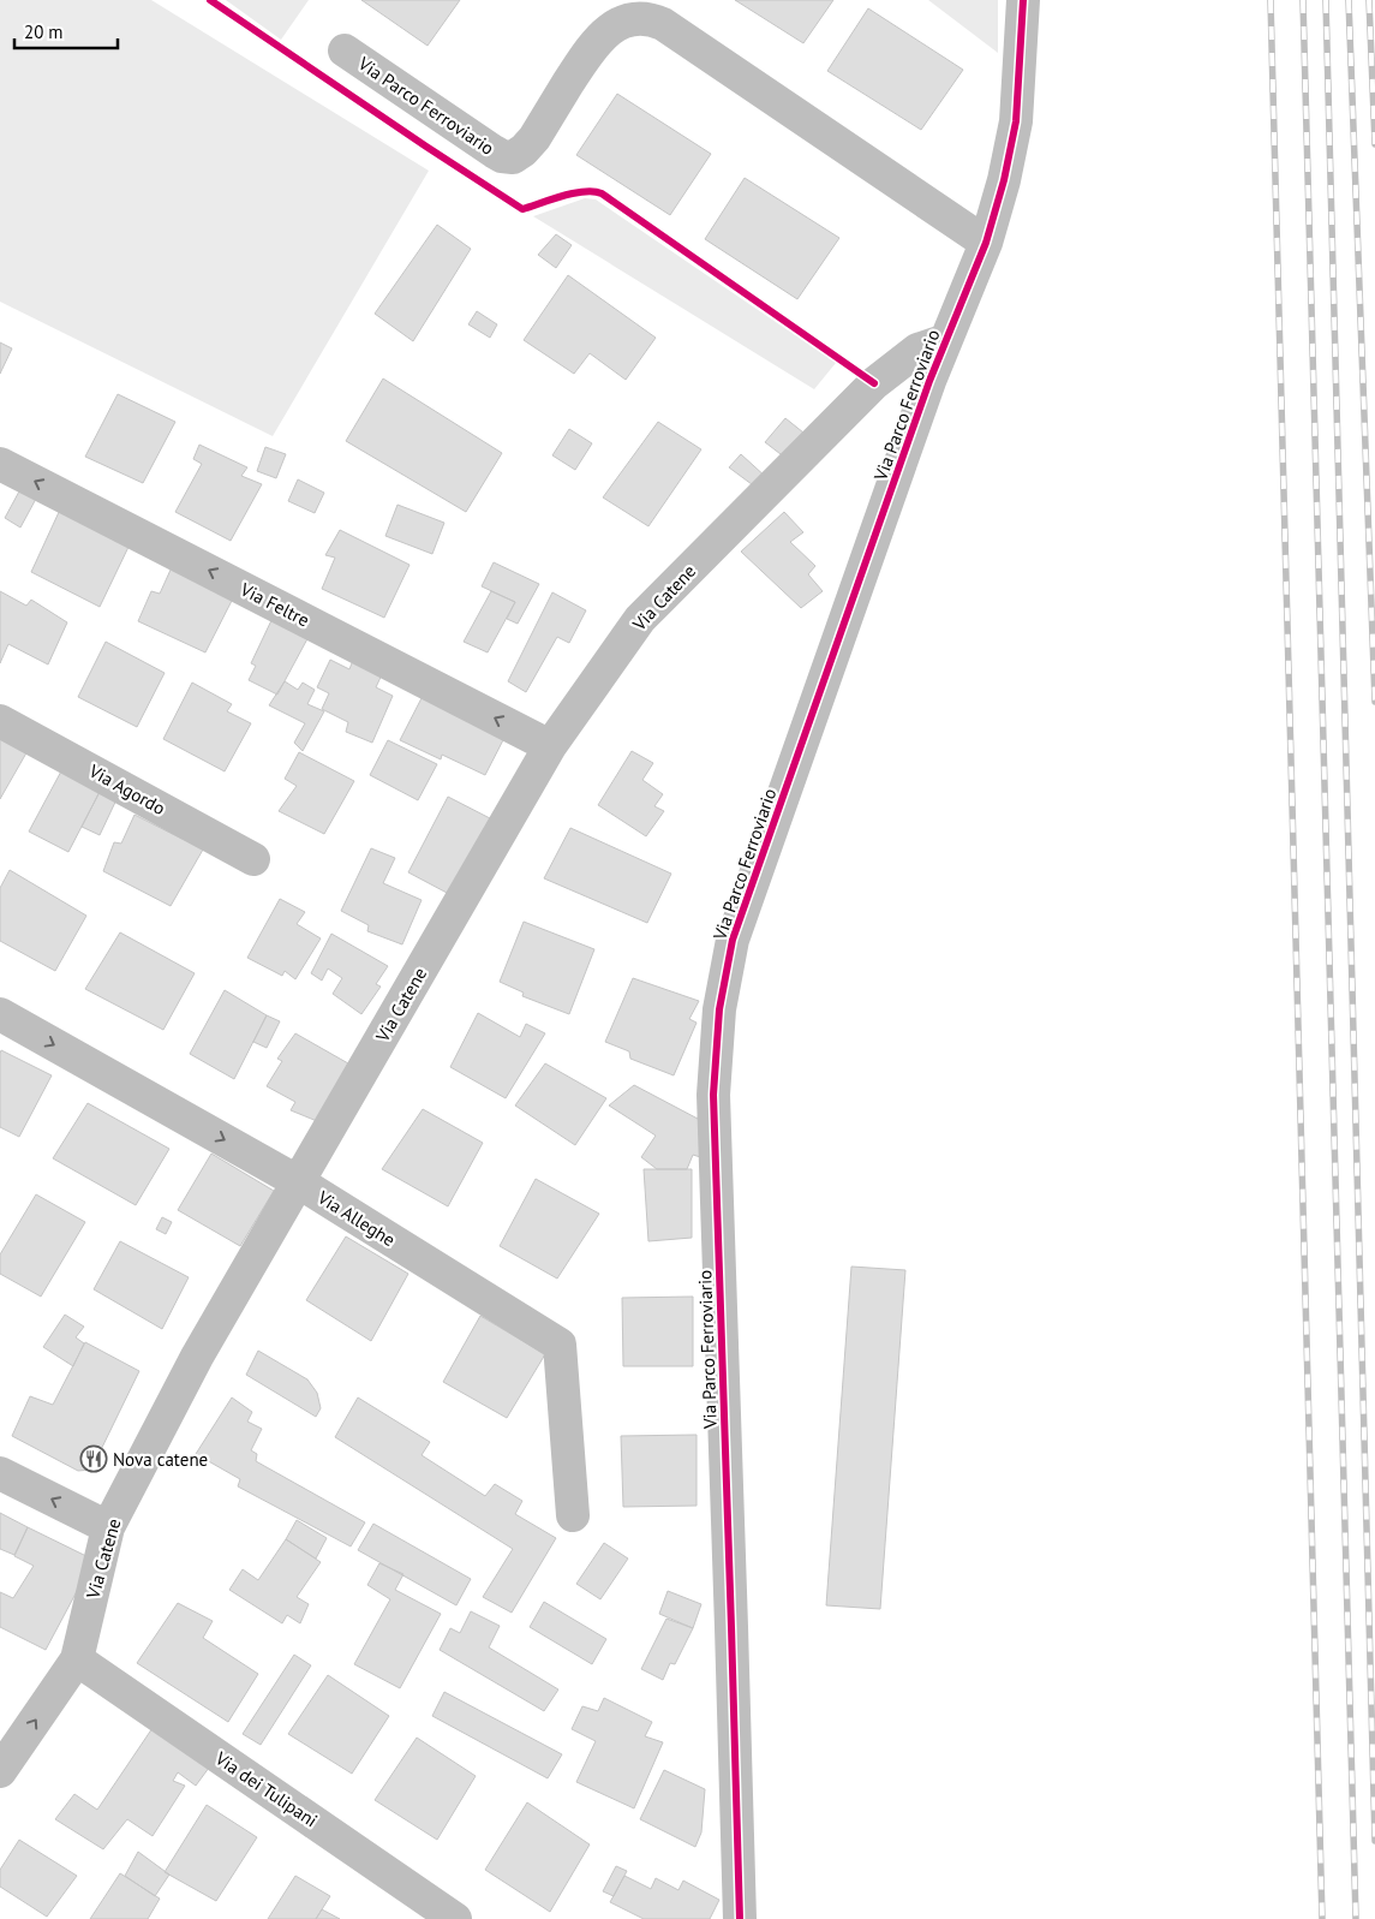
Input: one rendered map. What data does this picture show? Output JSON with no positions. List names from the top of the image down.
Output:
{
  "streets": {
    "street": [
      "Via Parco Ferroviario",
      "Via Catene",
      "Via Feltre",
      "Via Agordo",
      "Via Alleghe",
      "Via dei Tulipani"
    ]
  },
  "crossings": [
    ["Via Parco Ferroviario", "Via Catene"],
    ["Via Catene", "Via Feltre"],
    ["Via Catene", "Via Alleghe"],
    ["Via Catene", "Via dei Tulipani"]
  ],
  "one_way": ["Via Feltre", "Via Alleghe"],
  "places": {
    "restaurant": ["Nova catene"]
  },
  "scale_bar": "20 m"
}
